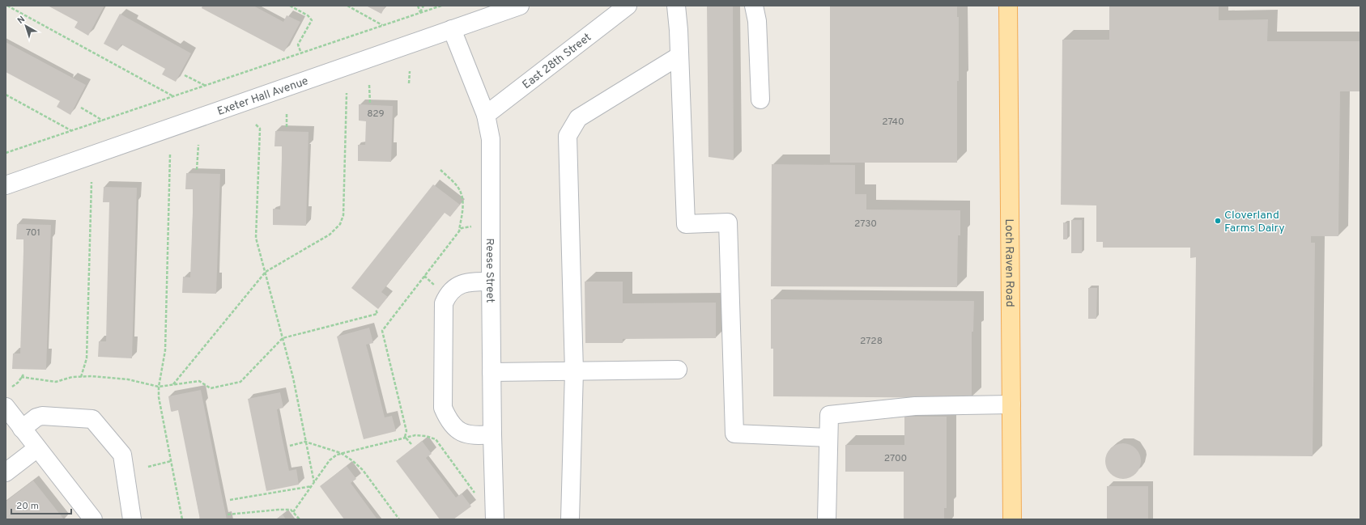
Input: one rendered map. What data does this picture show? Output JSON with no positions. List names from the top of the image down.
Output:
{
  "streets": {
    "main road": ["Loch Raven Road"],
    "street": ["East 28th Street", "Exeter Hall Avenue", "Reese Street"]
  },
  "crossings": [
    ["East 28th Street", "Reese Street"],
    ["Exeter Hall Avenue", "Reese Street"]
  ],
  "places": ["Cloverland Farms Dairy"],
  "house_numbers": [
    "829",
    "2740",
    "2730",
    "701",
    "2728",
    "2700"
  ],
  "scale_bar": "20 m",
  "north": "top left"
}
